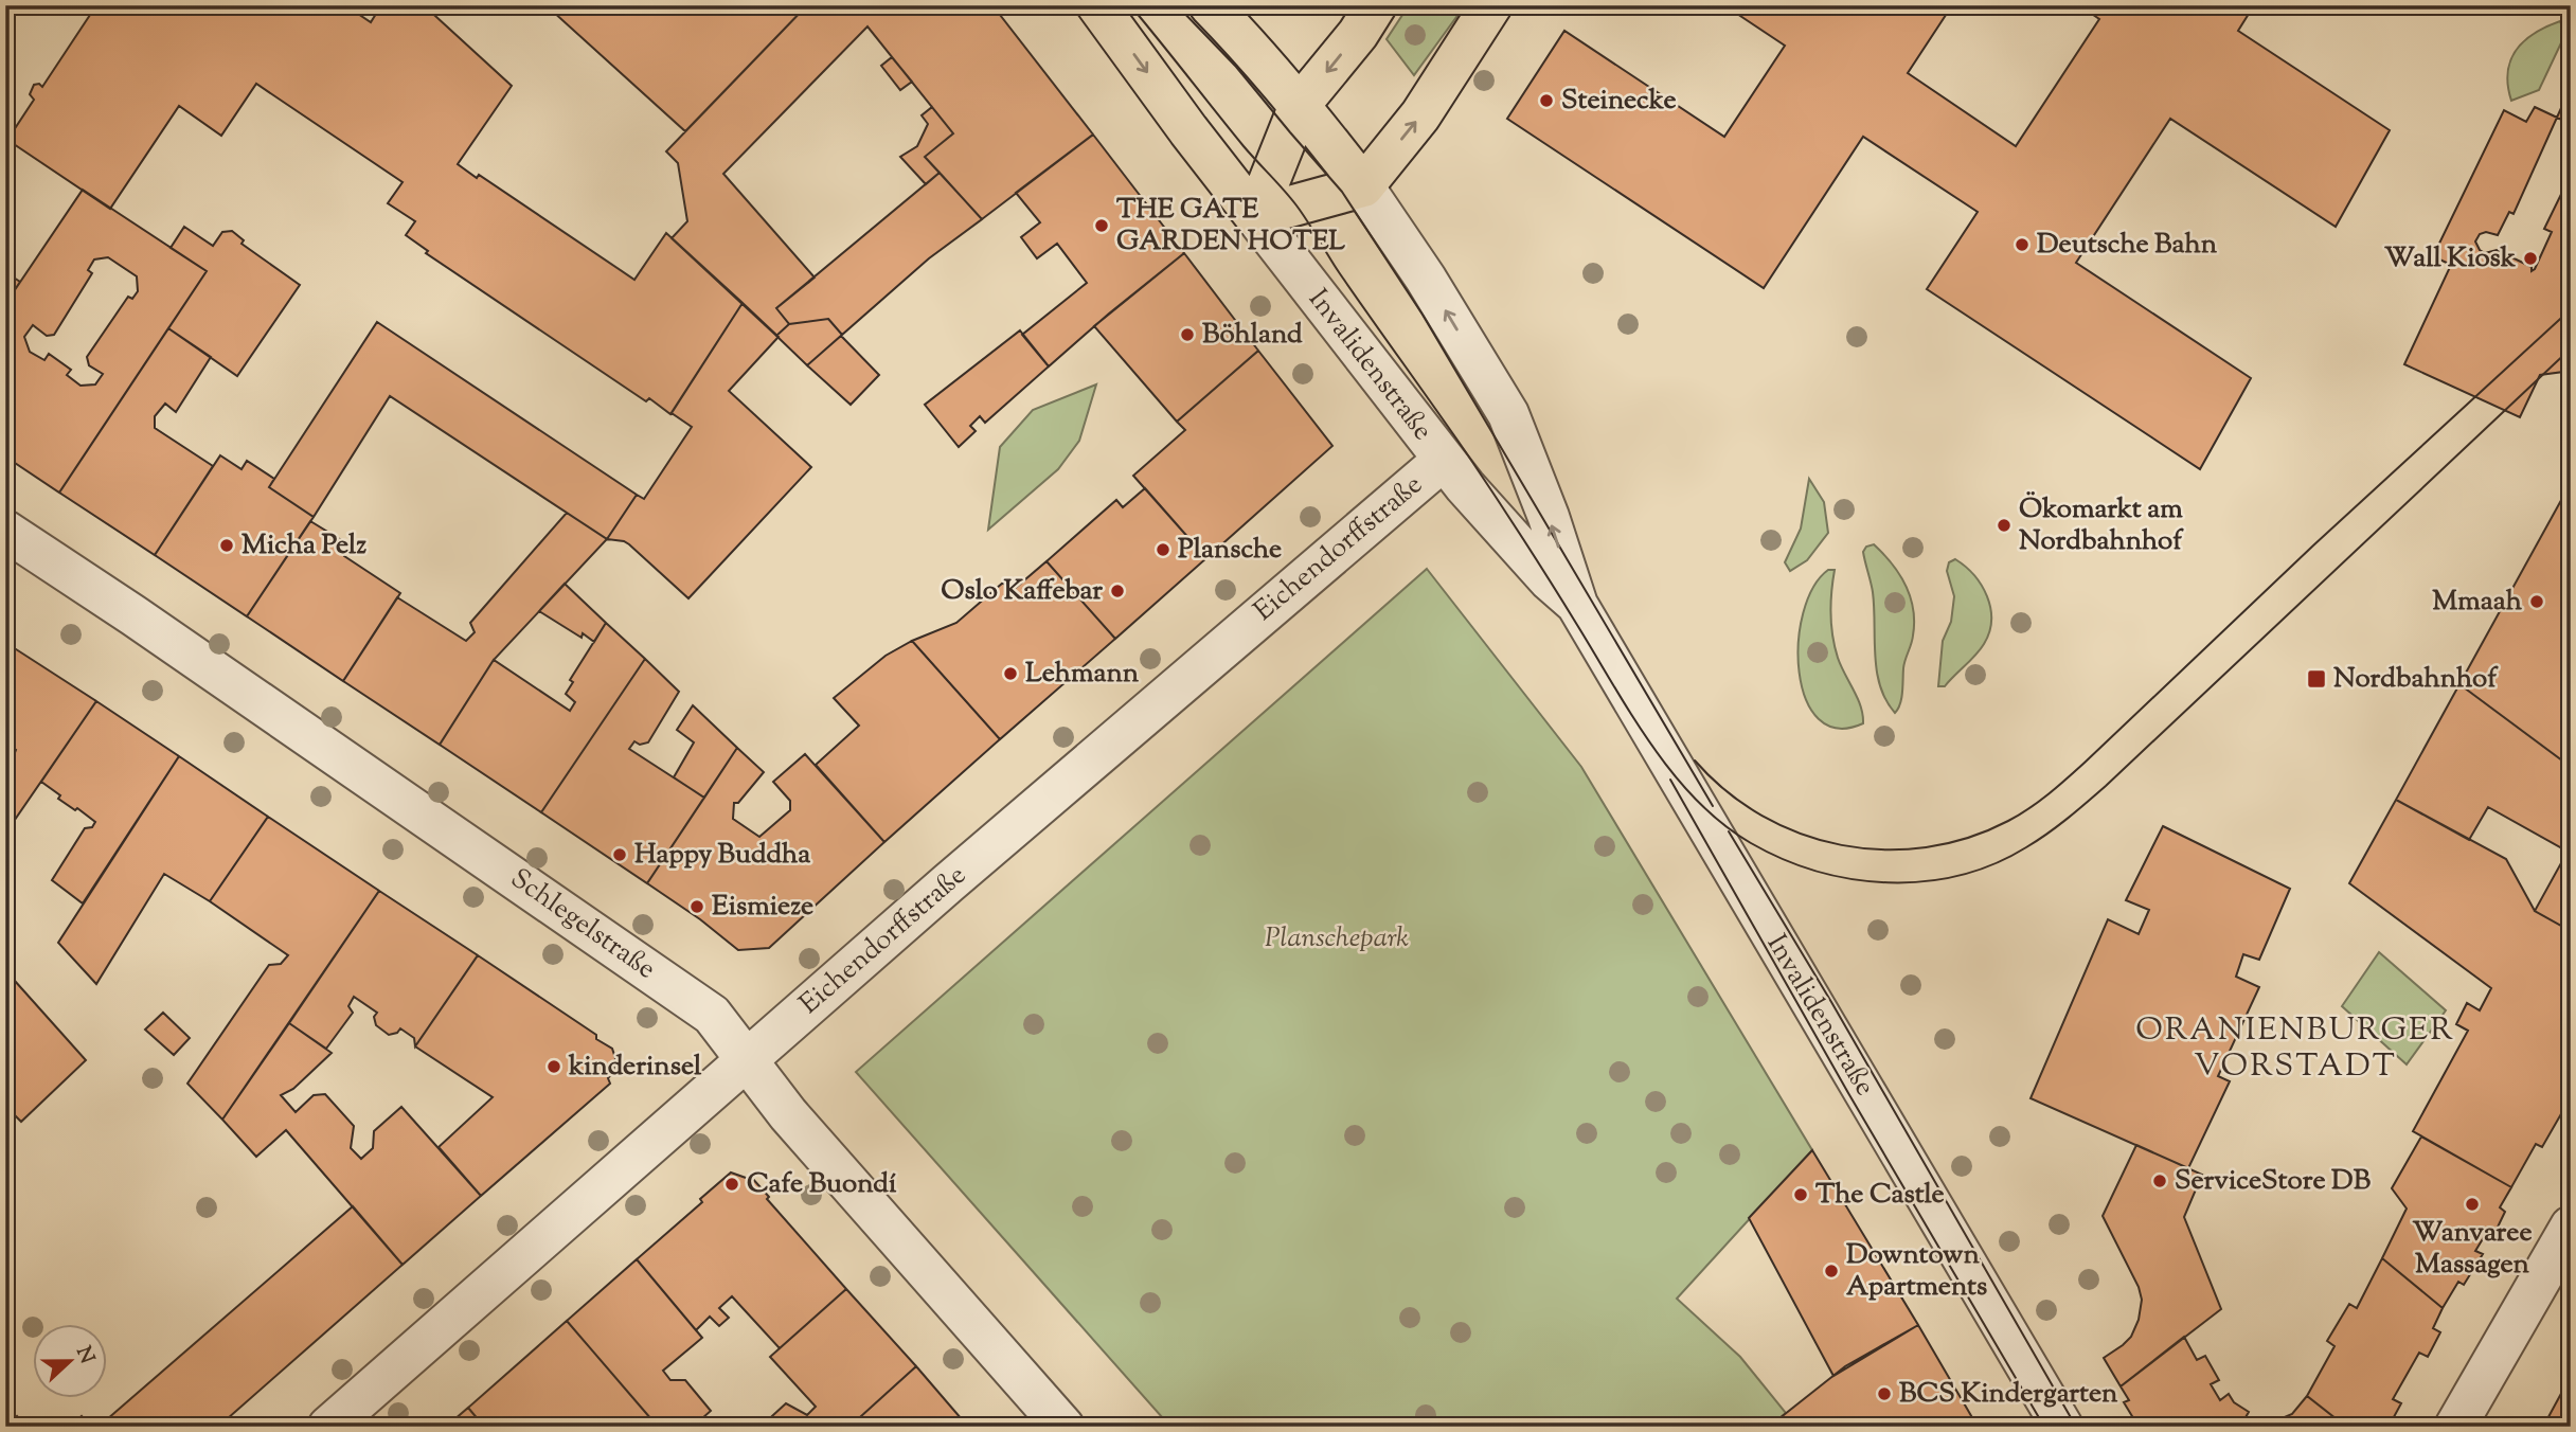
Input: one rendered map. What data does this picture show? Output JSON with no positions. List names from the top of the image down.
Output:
{
  "streets": {
    "main road": ["Invalidenstraße"],
    "street": ["Eichendorffstraße", "Schlegelstraße"]
  },
  "crossings": [
    ["Invalidenstraße", "Eichendorffstraße"],
    ["Eichendorffstraße", "Schlegelstraße"]
  ],
  "districts": ["ORANIENBURGER VORSTADT"],
  "parks": ["Planschepark"],
  "places": {
    "other": [
      "Steinecke",
      "THE GATE GARDEN HOTEL",
      "Deutsche Bahn",
      "Wall Kiosk",
      "Böhland",
      "Ökomarkt am Nordbahnhof",
      "Micha Pelz",
      "Plansche",
      "Oslo Kaffebar",
      "Mmaah",
      "Lehmann",
      "Happy Buddha",
      "Eismieze",
      "kinderinsel",
      "ServiceStore DB",
      "Cafe Buondí",
      "The Castle",
      "Wanvaree Massagen",
      "Downtown Apartments",
      "BCS Kindergarten"
    ],
    "transit": ["Nordbahnhof"]
  },
  "north": "right"
}
